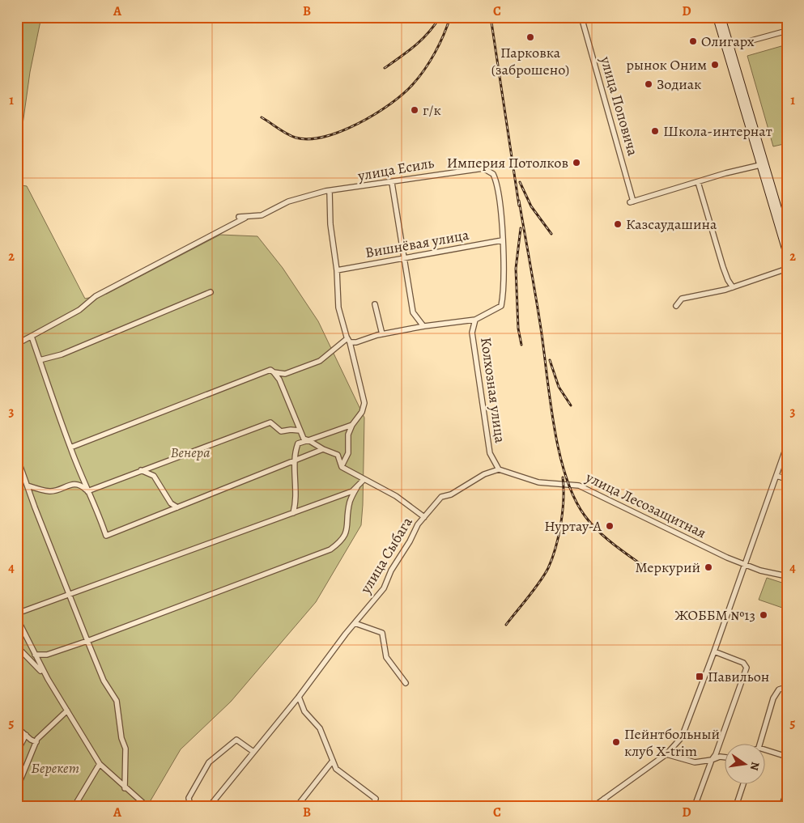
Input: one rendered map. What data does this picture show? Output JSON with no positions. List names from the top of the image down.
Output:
{
  "streets": {
    "street": [
      "улица Поповича",
      "улица Есиль",
      "Вишнёвая улица",
      "Колхозная улица",
      "улица Лесозащитная",
      "улица Сыбага"
    ]
  },
  "crossings": [
    ["улица Есиль", "Вишнёвая улица"],
    ["Колхозная улица", "улица Лесозащитная"],
    ["Колхозная улица", "улица Сыбага"],
    ["улица Лесозащитная", "улица Сыбага"]
  ],
  "parks": ["Венера", "Берекет"],
  "places": {
    "other": [
      "Парковка (заброшено)",
      "Олигарх",
      "рынок Оним",
      "Зодиак",
      "г/к",
      "Школа-интернат",
      "Империя Потолков",
      "Казсаудашина",
      "Нуртау-А",
      "Меркурий",
      "ЖОББМ №13",
      "Пейнтбольный клуб X-trim"
    ],
    "transit": ["Павильон"]
  },
  "north": "right",
  "grid": {
    "columns": [
      "A",
      "B",
      "C",
      "D"
    ],
    "rows": [
      "1",
      "2",
      "3",
      "4",
      "5"
    ]
  }
}
